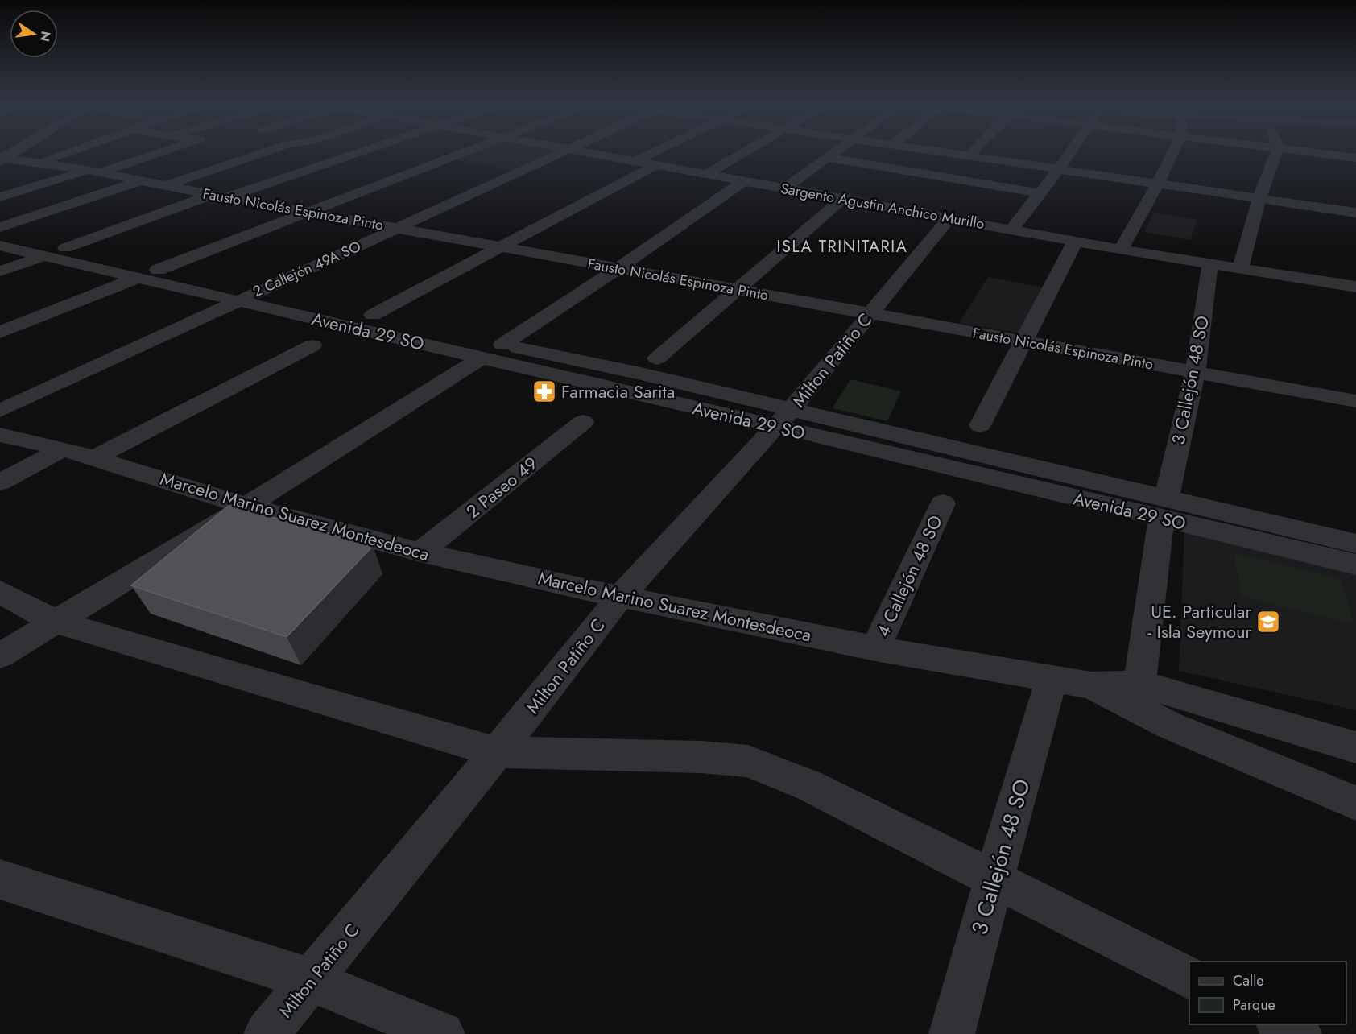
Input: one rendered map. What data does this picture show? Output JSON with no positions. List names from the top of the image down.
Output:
{
  "streets": {
    "street": [
      "Sargento Agustin Anchico Murillo",
      "Fausto Nicolás Espinoza Pinto",
      "2 Callejón 49A SO",
      "Avenida 29 SO",
      "Milton Patiño C",
      "3 Callejón 48 SO",
      "2 Paseo 49",
      "Marcelo Marino Suarez Montesdeoca",
      "4 Callejón 48 SO"
    ]
  },
  "crossings": [
    ["Sargento Agustin Anchico Murillo", "Milton Patiño C"],
    ["Sargento Agustin Anchico Murillo", "3 Callejón 48 SO"],
    ["Fausto Nicolás Espinoza Pinto", "2 Callejón 49A SO"],
    ["Fausto Nicolás Espinoza Pinto", "Milton Patiño C"],
    ["Fausto Nicolás Espinoza Pinto", "3 Callejón 48 SO"],
    ["2 Callejón 49A SO", "Avenida 29 SO"],
    ["Avenida 29 SO", "Milton Patiño C"],
    ["Avenida 29 SO", "3 Callejón 48 SO"],
    ["Milton Patiño C", "Marcelo Marino Suarez Montesdeoca"],
    ["3 Callejón 48 SO", "Marcelo Marino Suarez Montesdeoca"],
    ["2 Paseo 49", "Marcelo Marino Suarez Montesdeoca"],
    ["Marcelo Marino Suarez Montesdeoca", "4 Callejón 48 SO"]
  ],
  "districts": ["ISLA TRINITARIA"],
  "places": {
    "pharmacy": ["Farmacia Sarita"],
    "school or university": ["UE. Particular - Isla Seymour"]
  },
  "legend": ["Calle", "Parque"],
  "north": "right"
}
